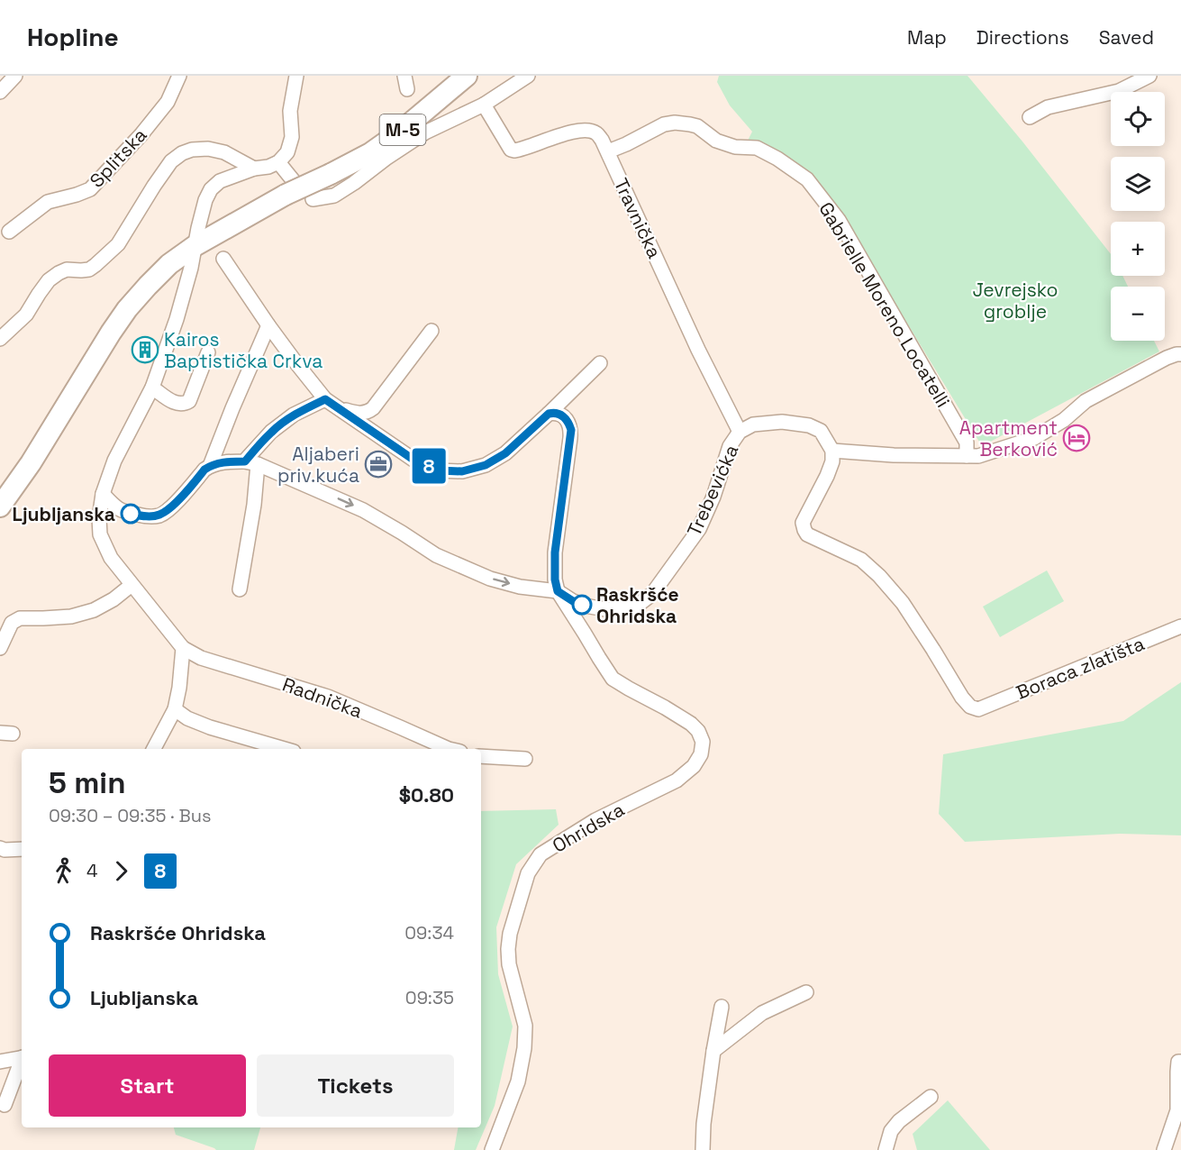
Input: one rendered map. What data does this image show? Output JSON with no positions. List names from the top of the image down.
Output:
{
  "streets": {
    "main road": ["M-5"],
    "street": [
      "Splitska",
      "Travnička",
      "Gabrielle Moreno Locatelli",
      "Trebevićka",
      "Boraca zlatišta",
      "Radnička",
      "Ohridska"
    ]
  },
  "crossings": [
    ["Travnička", "Gabrielle Moreno Locatelli"],
    ["Travnička", "Trebevićka"],
    ["Trebevićka", "Boraca zlatišta"],
    ["Trebevićka", "Ohridska"]
  ],
  "one_way": ["Trebevićka"],
  "parks": ["Jevrejsko groblje"],
  "places": {
    "building": ["Kairos Baptistička Crkva"],
    "hotel": ["Apartment Berković"],
    "office": ["Aljaberi priv.kuća"],
    "other": ["Ljubljanska", "Raskršće Ohridska"]
  },
  "lines": ["bus line 8"],
  "page": {
    "header": "Hopline",
    "nav": ["Map", "Directions", "Saved"],
    "on_map": "8",
    "map_buttons": ["+", "−"],
    "heading": ["5 min", "09:30 – 09:35 · Bus", "$0.80"],
    "legs": ["4", "8"],
    "list": [
      {
        "name": "Raskršće Ohridska",
        "value": "09:34"
      },
      {
        "name": "Ljubljanska",
        "value": "09:35"
      }
    ],
    "buttons": ["Start", "Tickets"]
  }
}
